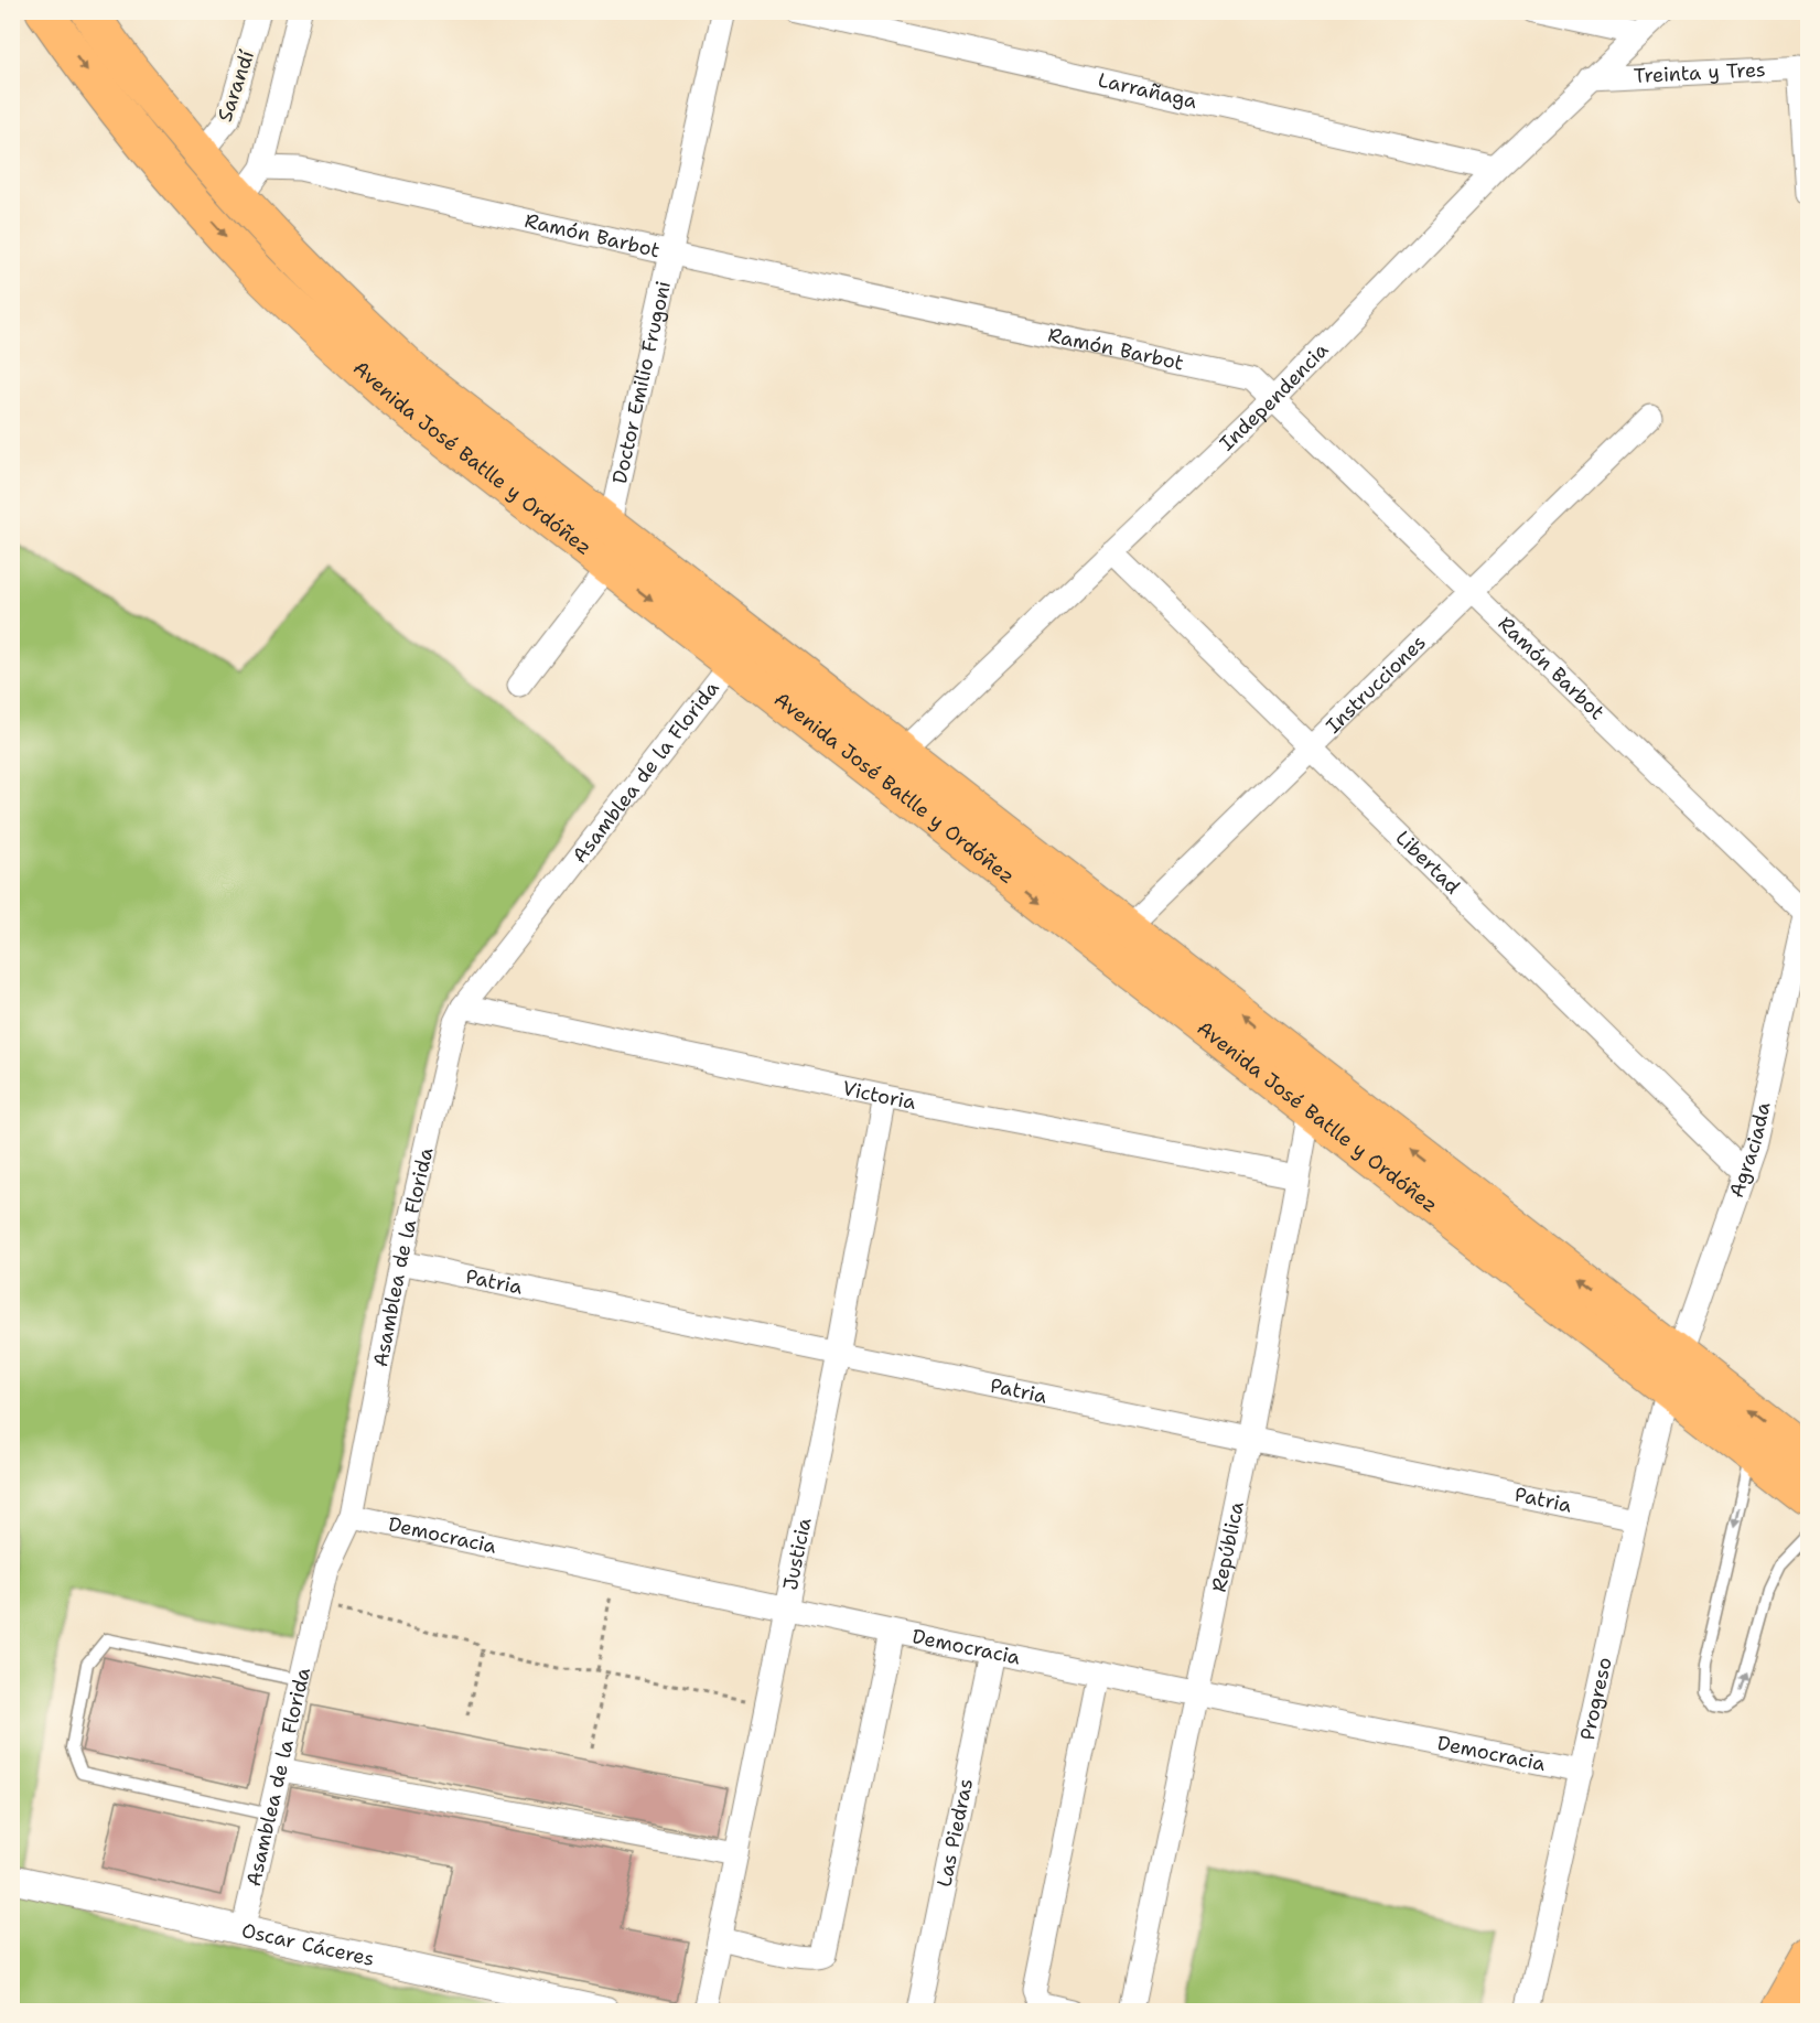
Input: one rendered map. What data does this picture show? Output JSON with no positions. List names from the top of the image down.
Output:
{
  "streets": {
    "main road": ["Avenida José Batlle y Ordóñez"],
    "street": [
      "Treinta y Tres",
      "Sarandí",
      "Larrañaga",
      "Ramón Barbot",
      "Doctor Emilio Frugoni",
      "Independencia",
      "Instrucciones",
      "Asamblea de la Florida",
      "Libertad",
      "Victoria",
      "Agraciada",
      "Patria",
      "Democracia",
      "República",
      "Justicia",
      "Progreso",
      "Las Piedras",
      "Oscar Cáceres"
    ]
  },
  "crossings": [
    ["Treinta y Tres", "Independencia"],
    ["Sarandí", "Avenida José Batlle y Ordóñez"],
    ["Larrañaga", "Independencia"],
    ["Ramón Barbot", "Doctor Emilio Frugoni"],
    ["Ramón Barbot", "Independencia"],
    ["Ramón Barbot", "Instrucciones"],
    ["Ramón Barbot", "Agraciada"],
    ["Doctor Emilio Frugoni", "Avenida José Batlle y Ordóñez"],
    ["Independencia", "Avenida José Batlle y Ordóñez"],
    ["Independencia", "Libertad"],
    ["Avenida José Batlle y Ordóñez", "Instrucciones"],
    ["Avenida José Batlle y Ordóñez", "Asamblea de la Florida"],
    ["Avenida José Batlle y Ordóñez", "Agraciada"],
    ["Avenida José Batlle y Ordóñez", "República"],
    ["Avenida José Batlle y Ordóñez", "Progreso"],
    ["Instrucciones", "Libertad"],
    ["Asamblea de la Florida", "Victoria"],
    ["Asamblea de la Florida", "Patria"],
    ["Asamblea de la Florida", "Democracia"],
    ["Asamblea de la Florida", "Oscar Cáceres"],
    ["Libertad", "Agraciada"],
    ["Victoria", "República"],
    ["Victoria", "Justicia"],
    ["Agraciada", "Progreso"],
    ["Patria", "República"],
    ["Patria", "Justicia"],
    ["Patria", "Progreso"],
    ["Democracia", "República"],
    ["Democracia", "Justicia"],
    ["Democracia", "Progreso"],
    ["Democracia", "Las Piedras"]
  ]
}
